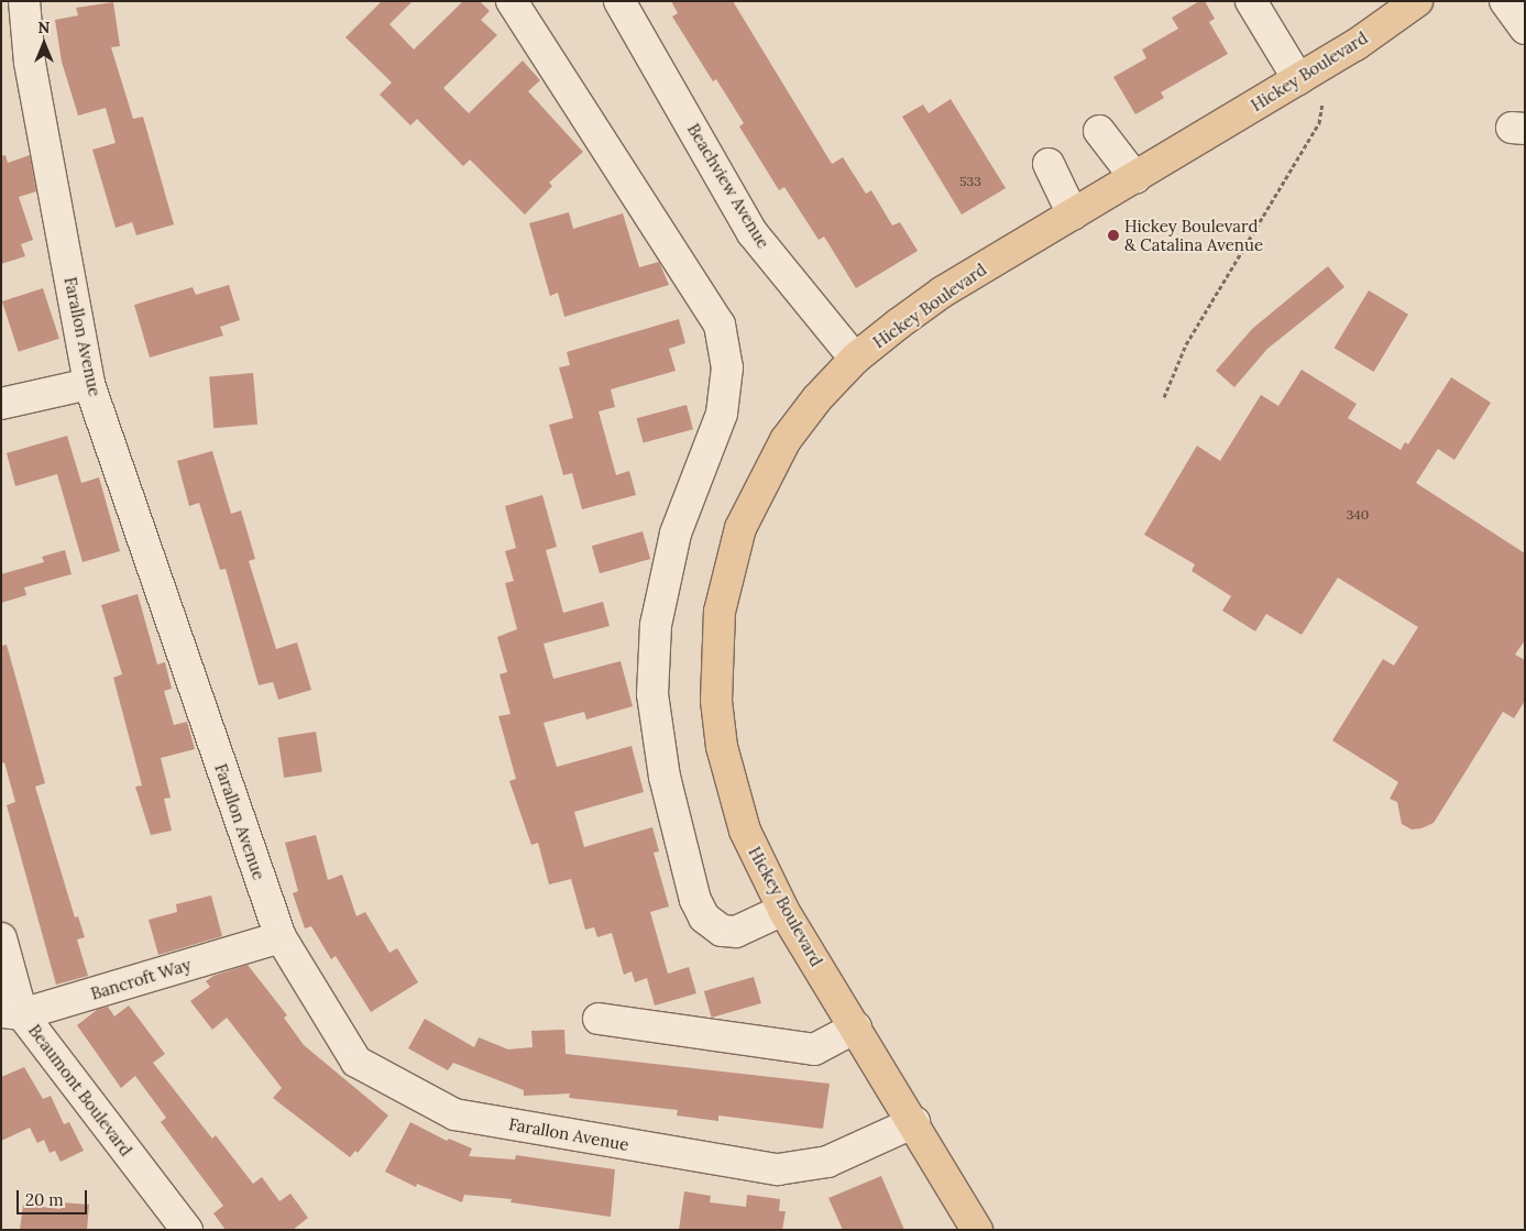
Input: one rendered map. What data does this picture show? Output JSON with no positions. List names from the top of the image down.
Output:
{
  "streets": {
    "main road": ["Hickey Boulevard"],
    "street": [
      "Beachview Avenue",
      "Farallon Avenue",
      "Bancroft Way",
      "Beaumont Boulevard"
    ]
  },
  "crossings": [
    ["Hickey Boulevard", "Beachview Avenue"],
    ["Hickey Boulevard", "Farallon Avenue"],
    ["Farallon Avenue", "Bancroft Way"],
    ["Bancroft Way", "Beaumont Boulevard"]
  ],
  "places": ["Hickey Boulevard & Catalina Avenue"],
  "house_numbers": ["533", "340"],
  "scale_bar": "20 m",
  "north": "top"
}
